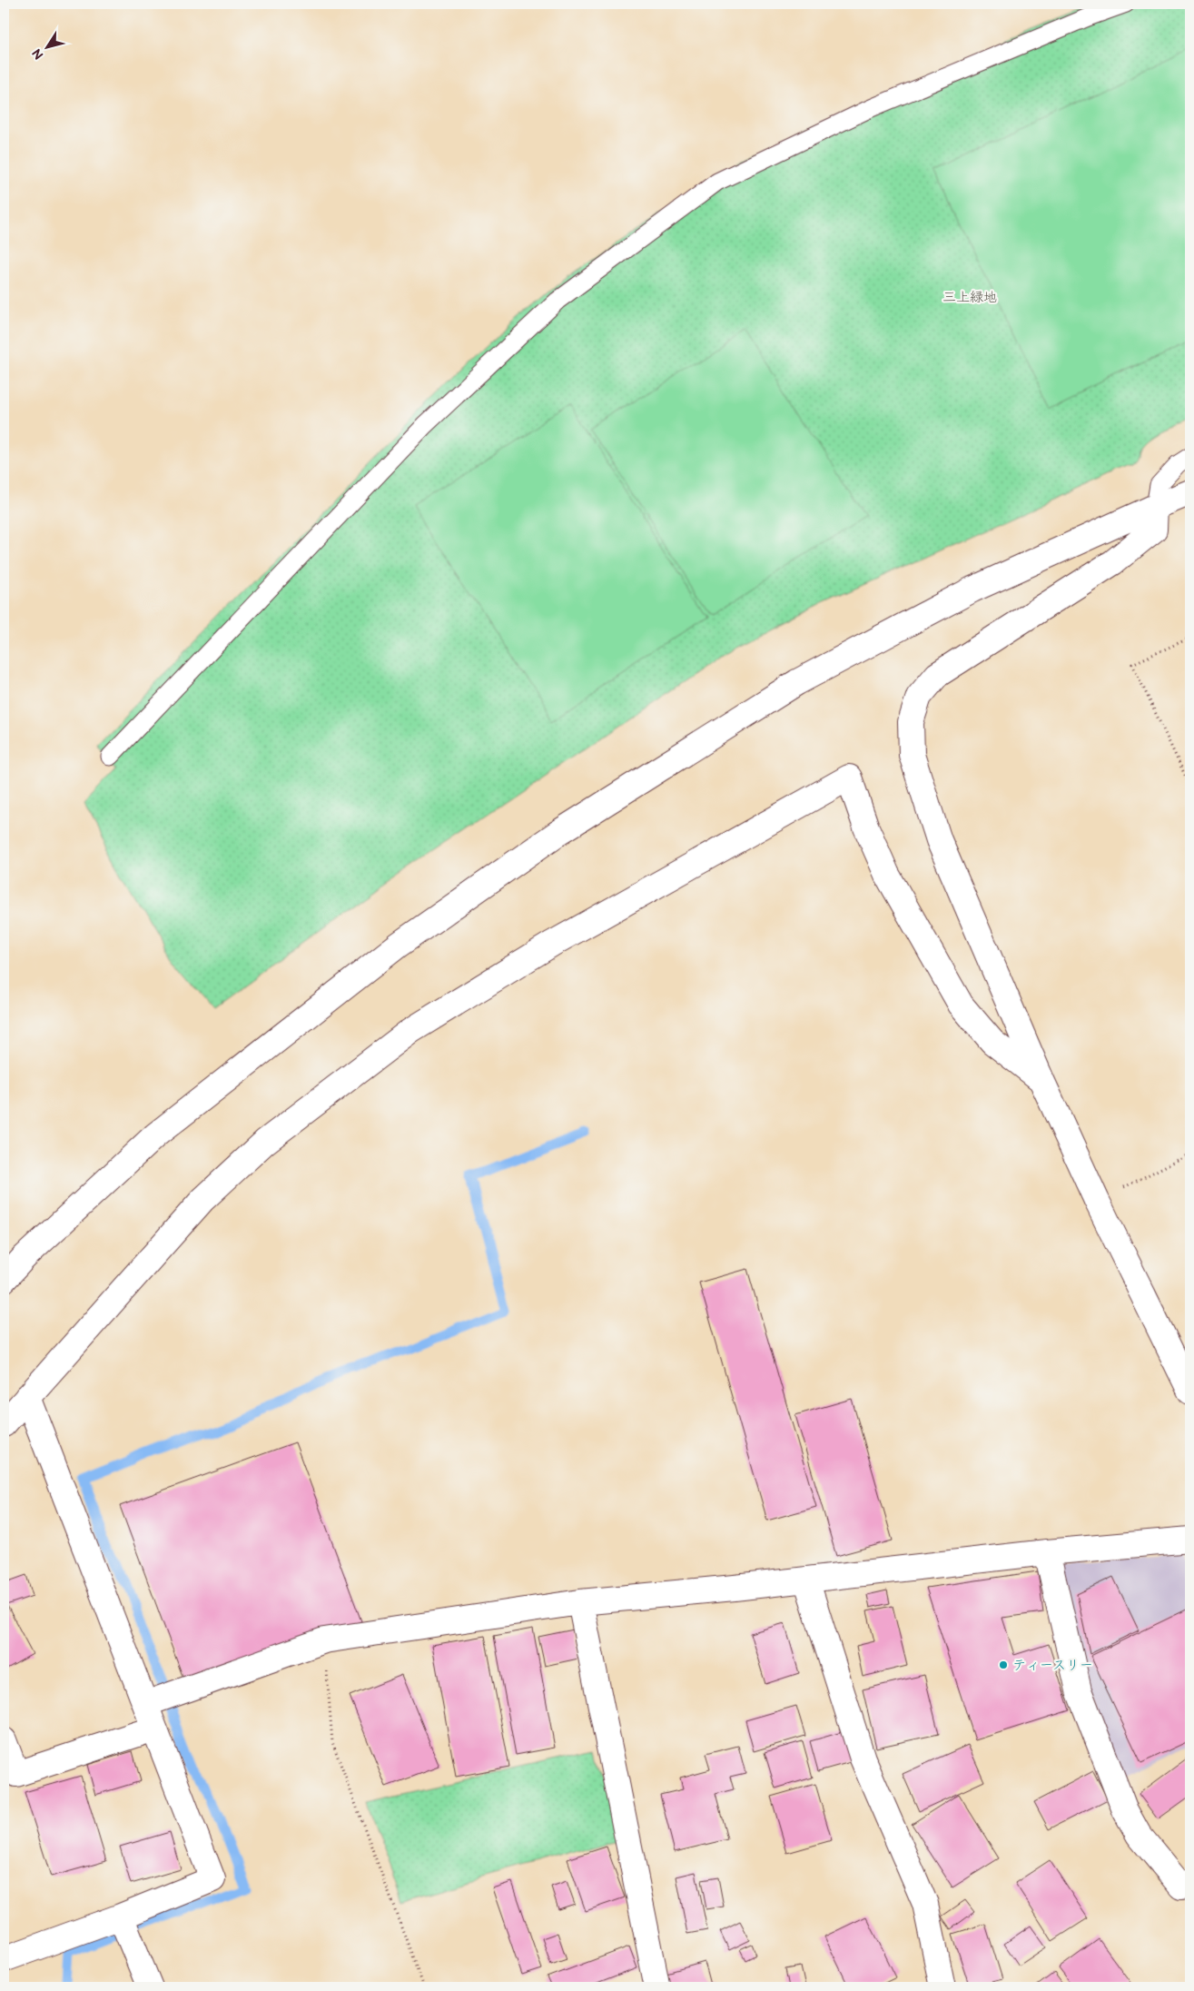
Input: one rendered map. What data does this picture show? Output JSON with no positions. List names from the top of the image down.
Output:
{
  "parks": ["三上緑地"],
  "places": ["ティースリー"],
  "north": "bottom left"
}
